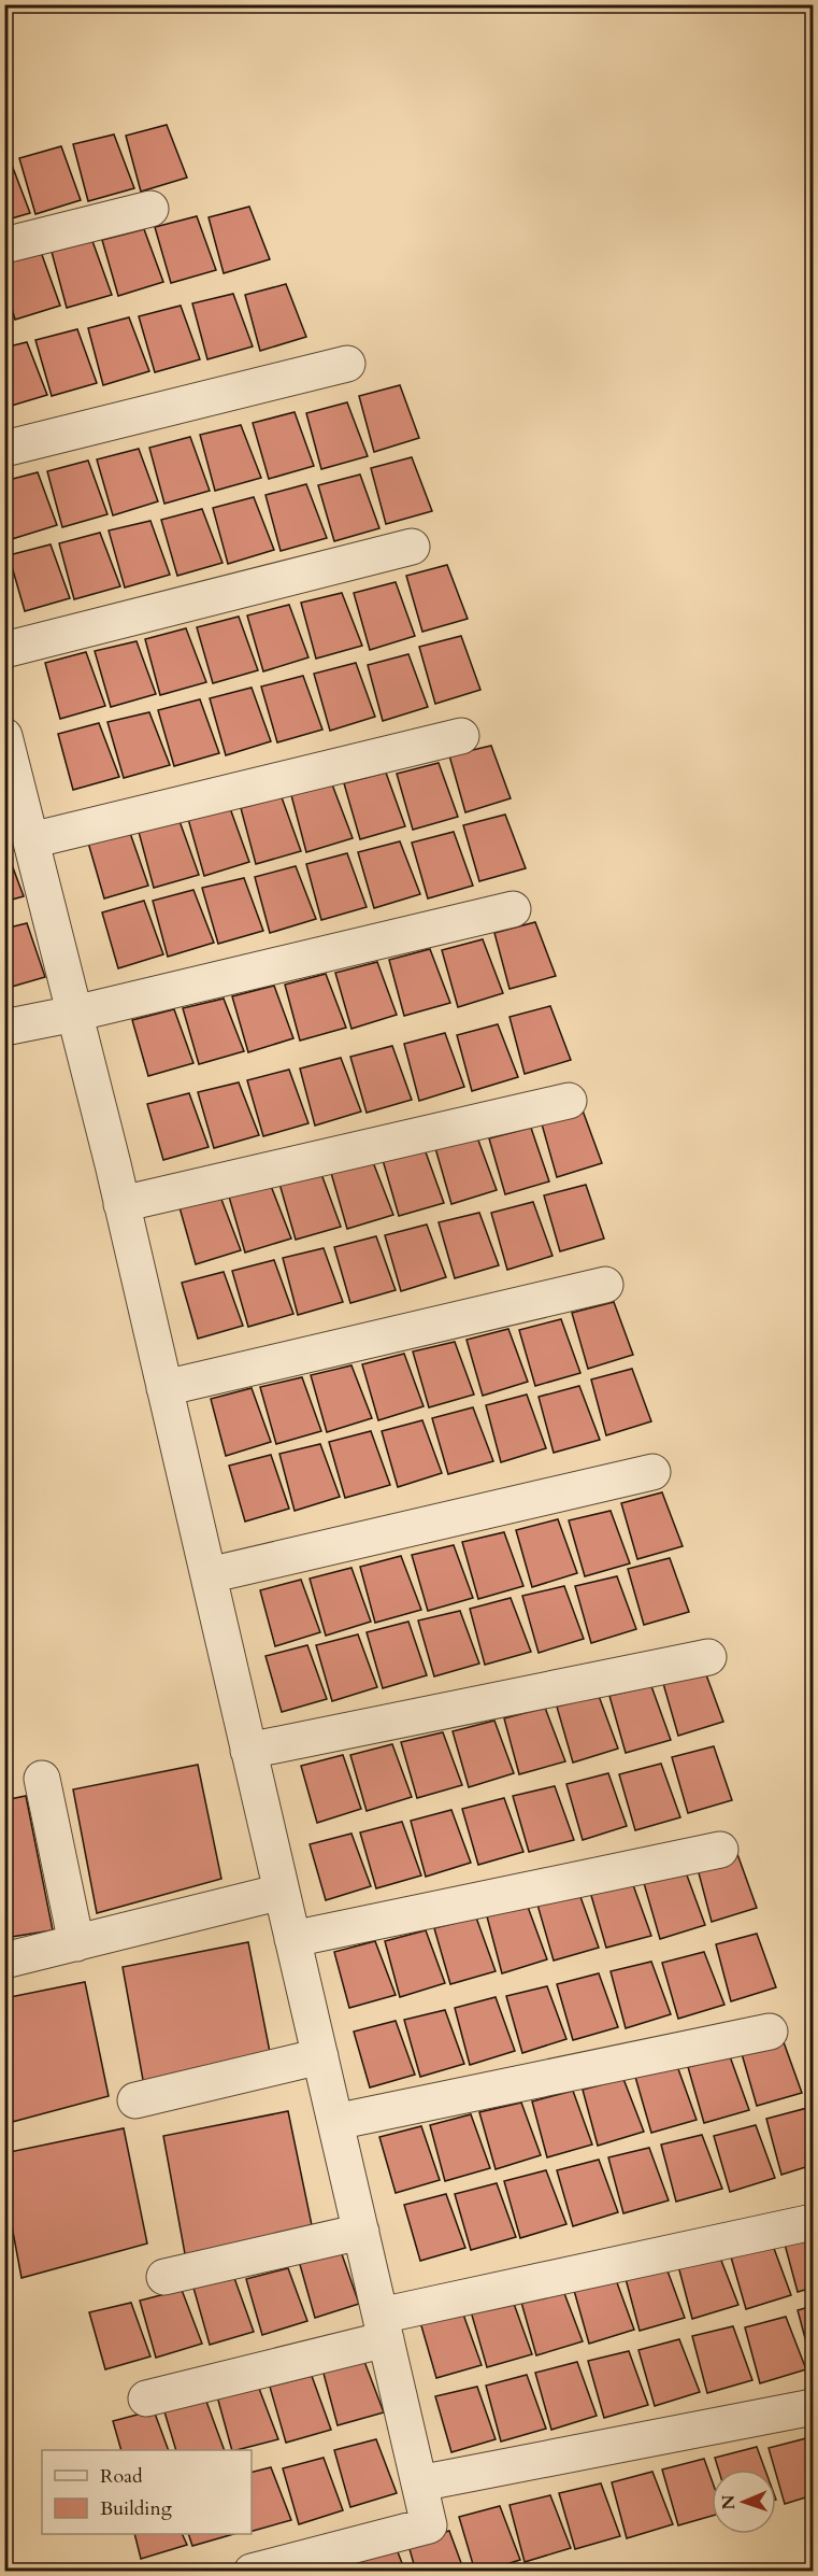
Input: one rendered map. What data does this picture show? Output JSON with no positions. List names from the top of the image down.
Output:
{
  "legend": ["Road", "Building"],
  "north": "left"
}
